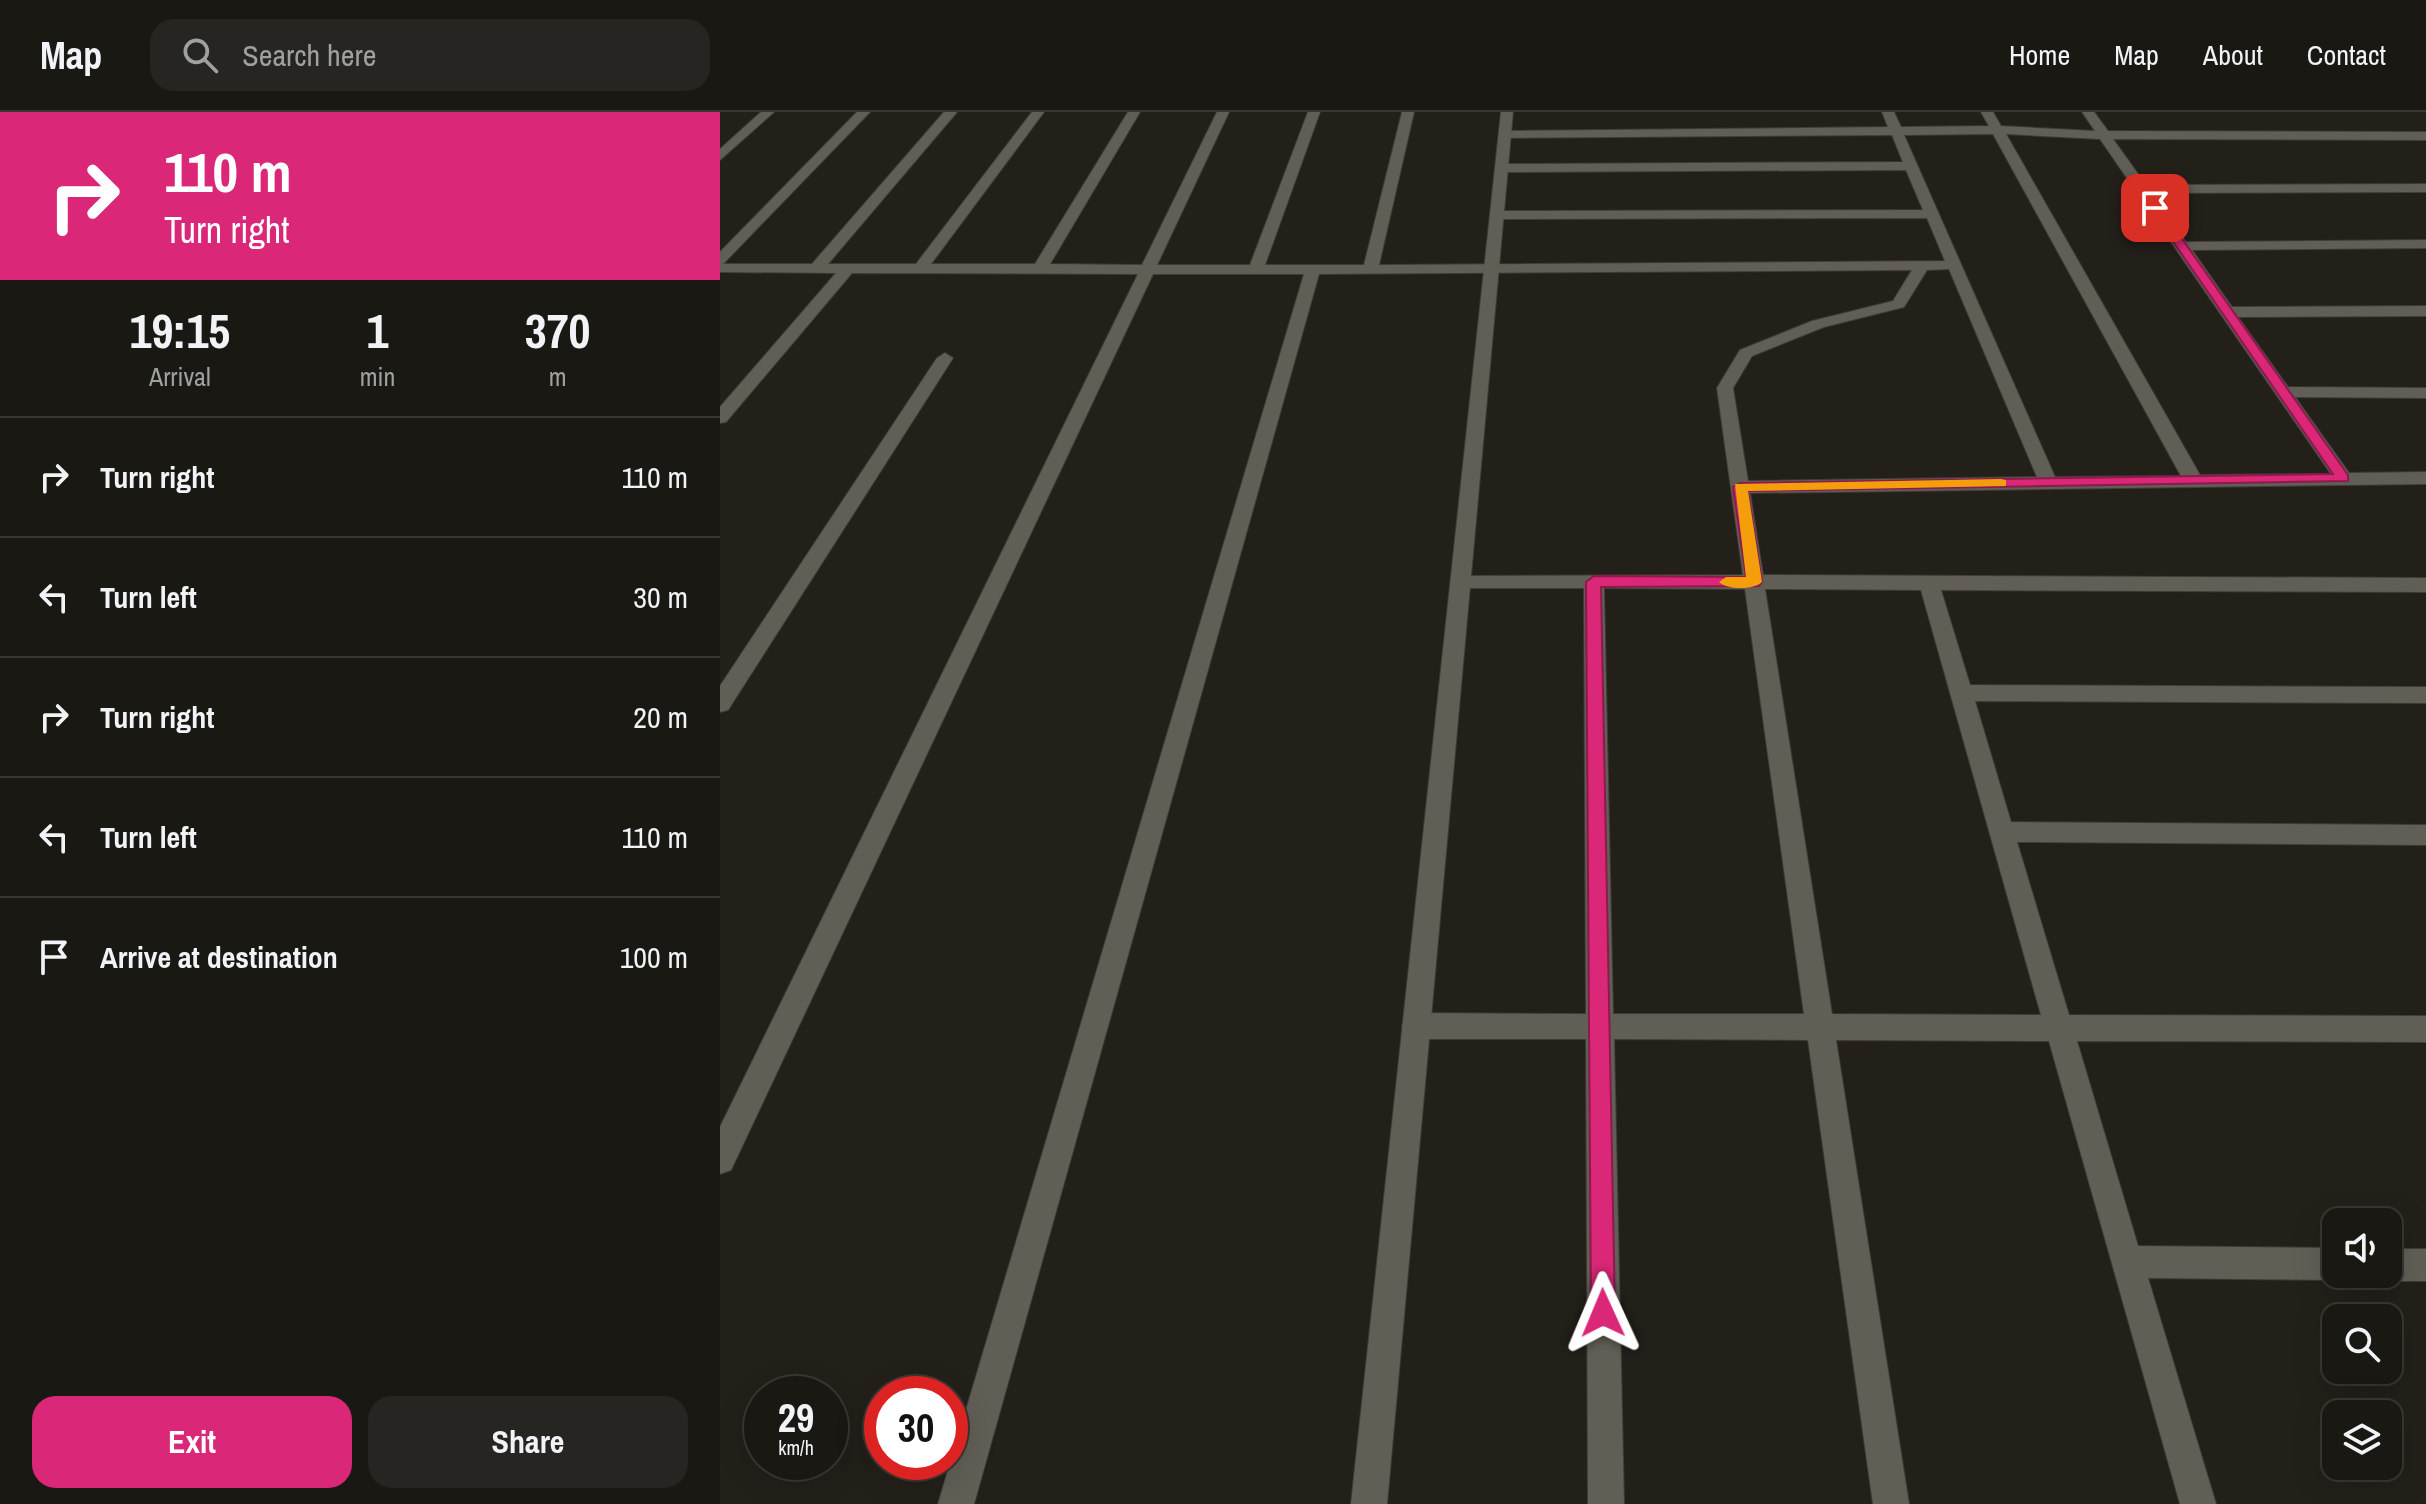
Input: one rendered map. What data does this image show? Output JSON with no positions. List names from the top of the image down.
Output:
{
  "page": {
    "header": "Map",
    "search": "Search here",
    "nav": [
      "Home",
      "Map",
      "About",
      "Contact"
    ],
    "turn": ["110 m", "Turn right"],
    "eta": [
      "19:15",
      "Arrival",
      "1",
      "min",
      "370",
      "m"
    ],
    "list": [
      {
        "name": "Turn right",
        "value": "110 m"
      },
      {
        "name": "Turn left",
        "value": "30 m"
      },
      {
        "name": "Turn right",
        "value": "20 m"
      },
      {
        "name": "Turn left",
        "value": "110 m"
      },
      {
        "name": "Arrive at destination",
        "value": "100 m"
      }
    ],
    "speed": "29 km/h",
    "limit": "30",
    "buttons": ["Exit", "Share"]
  }
}
